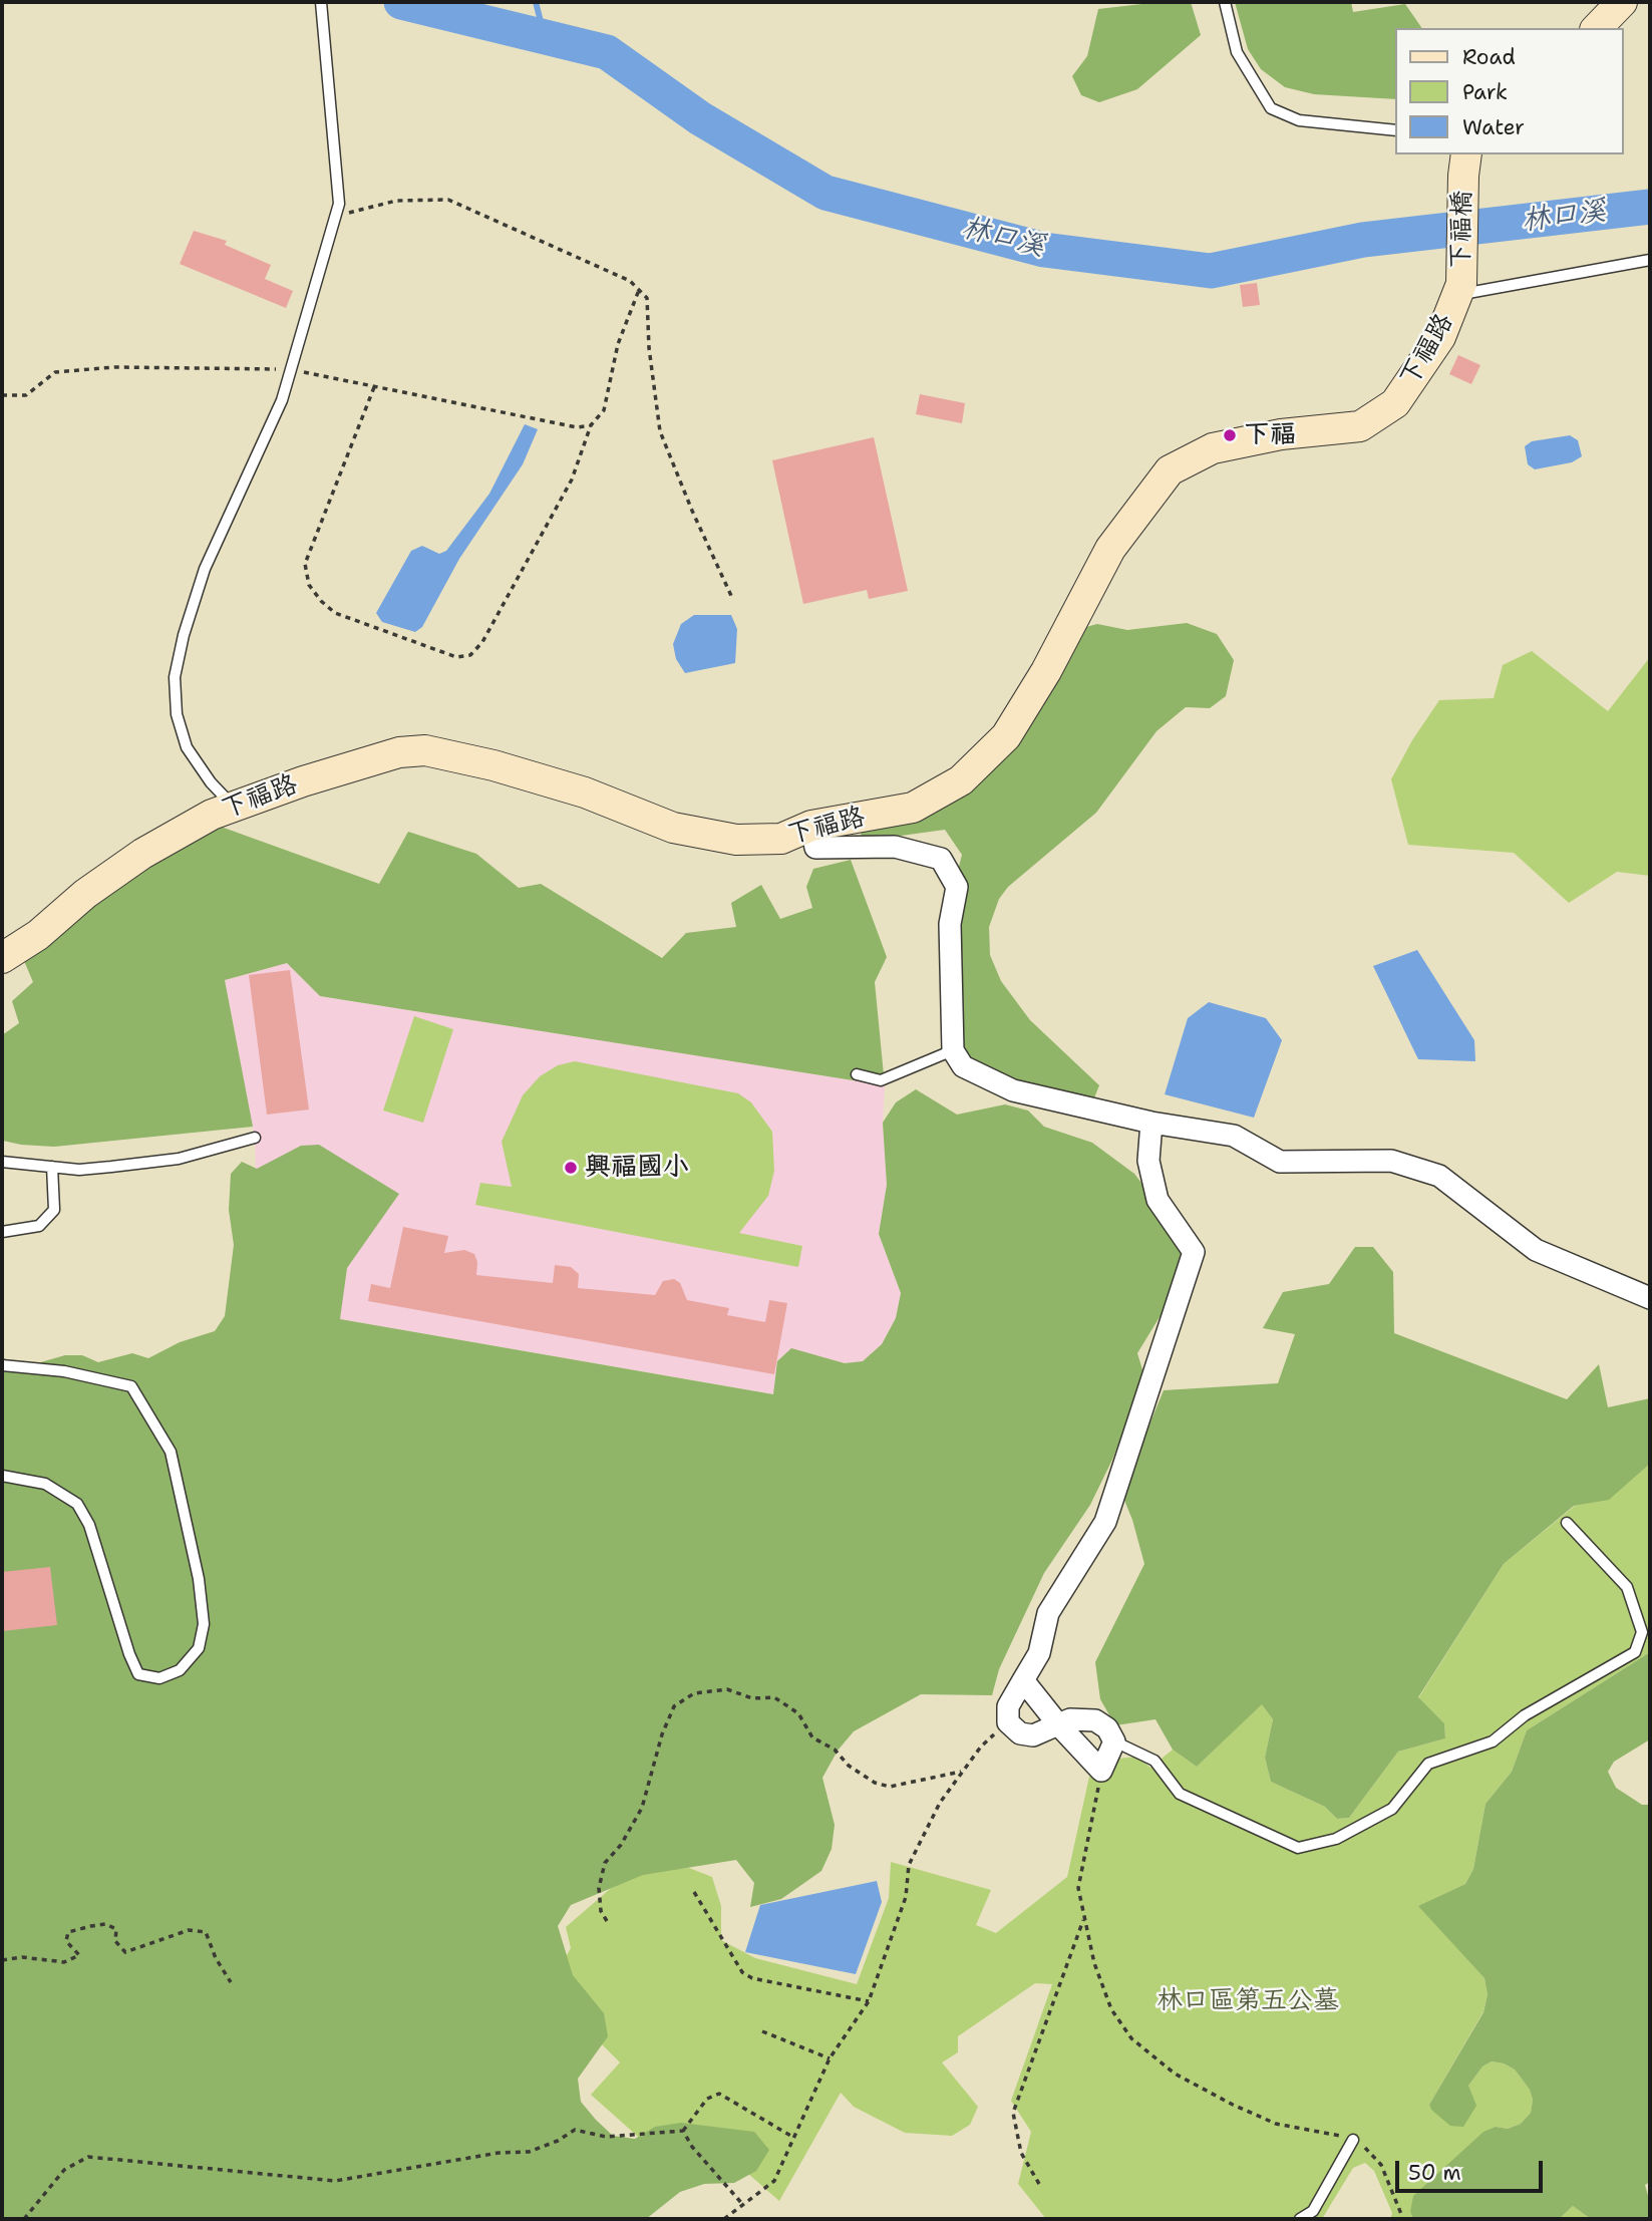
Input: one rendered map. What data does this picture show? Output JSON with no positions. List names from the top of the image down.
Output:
{
  "streets": {
    "main road": ["下福橋", "下福路"]
  },
  "crossings": [
    ["下福橋", "下福路"]
  ],
  "water": ["林口溪"],
  "parks": ["林口區第五公墓"],
  "places": ["下福", "興福國小"],
  "legend": ["Road", "Park", "Water"],
  "scale_bar": "50 m"
}
